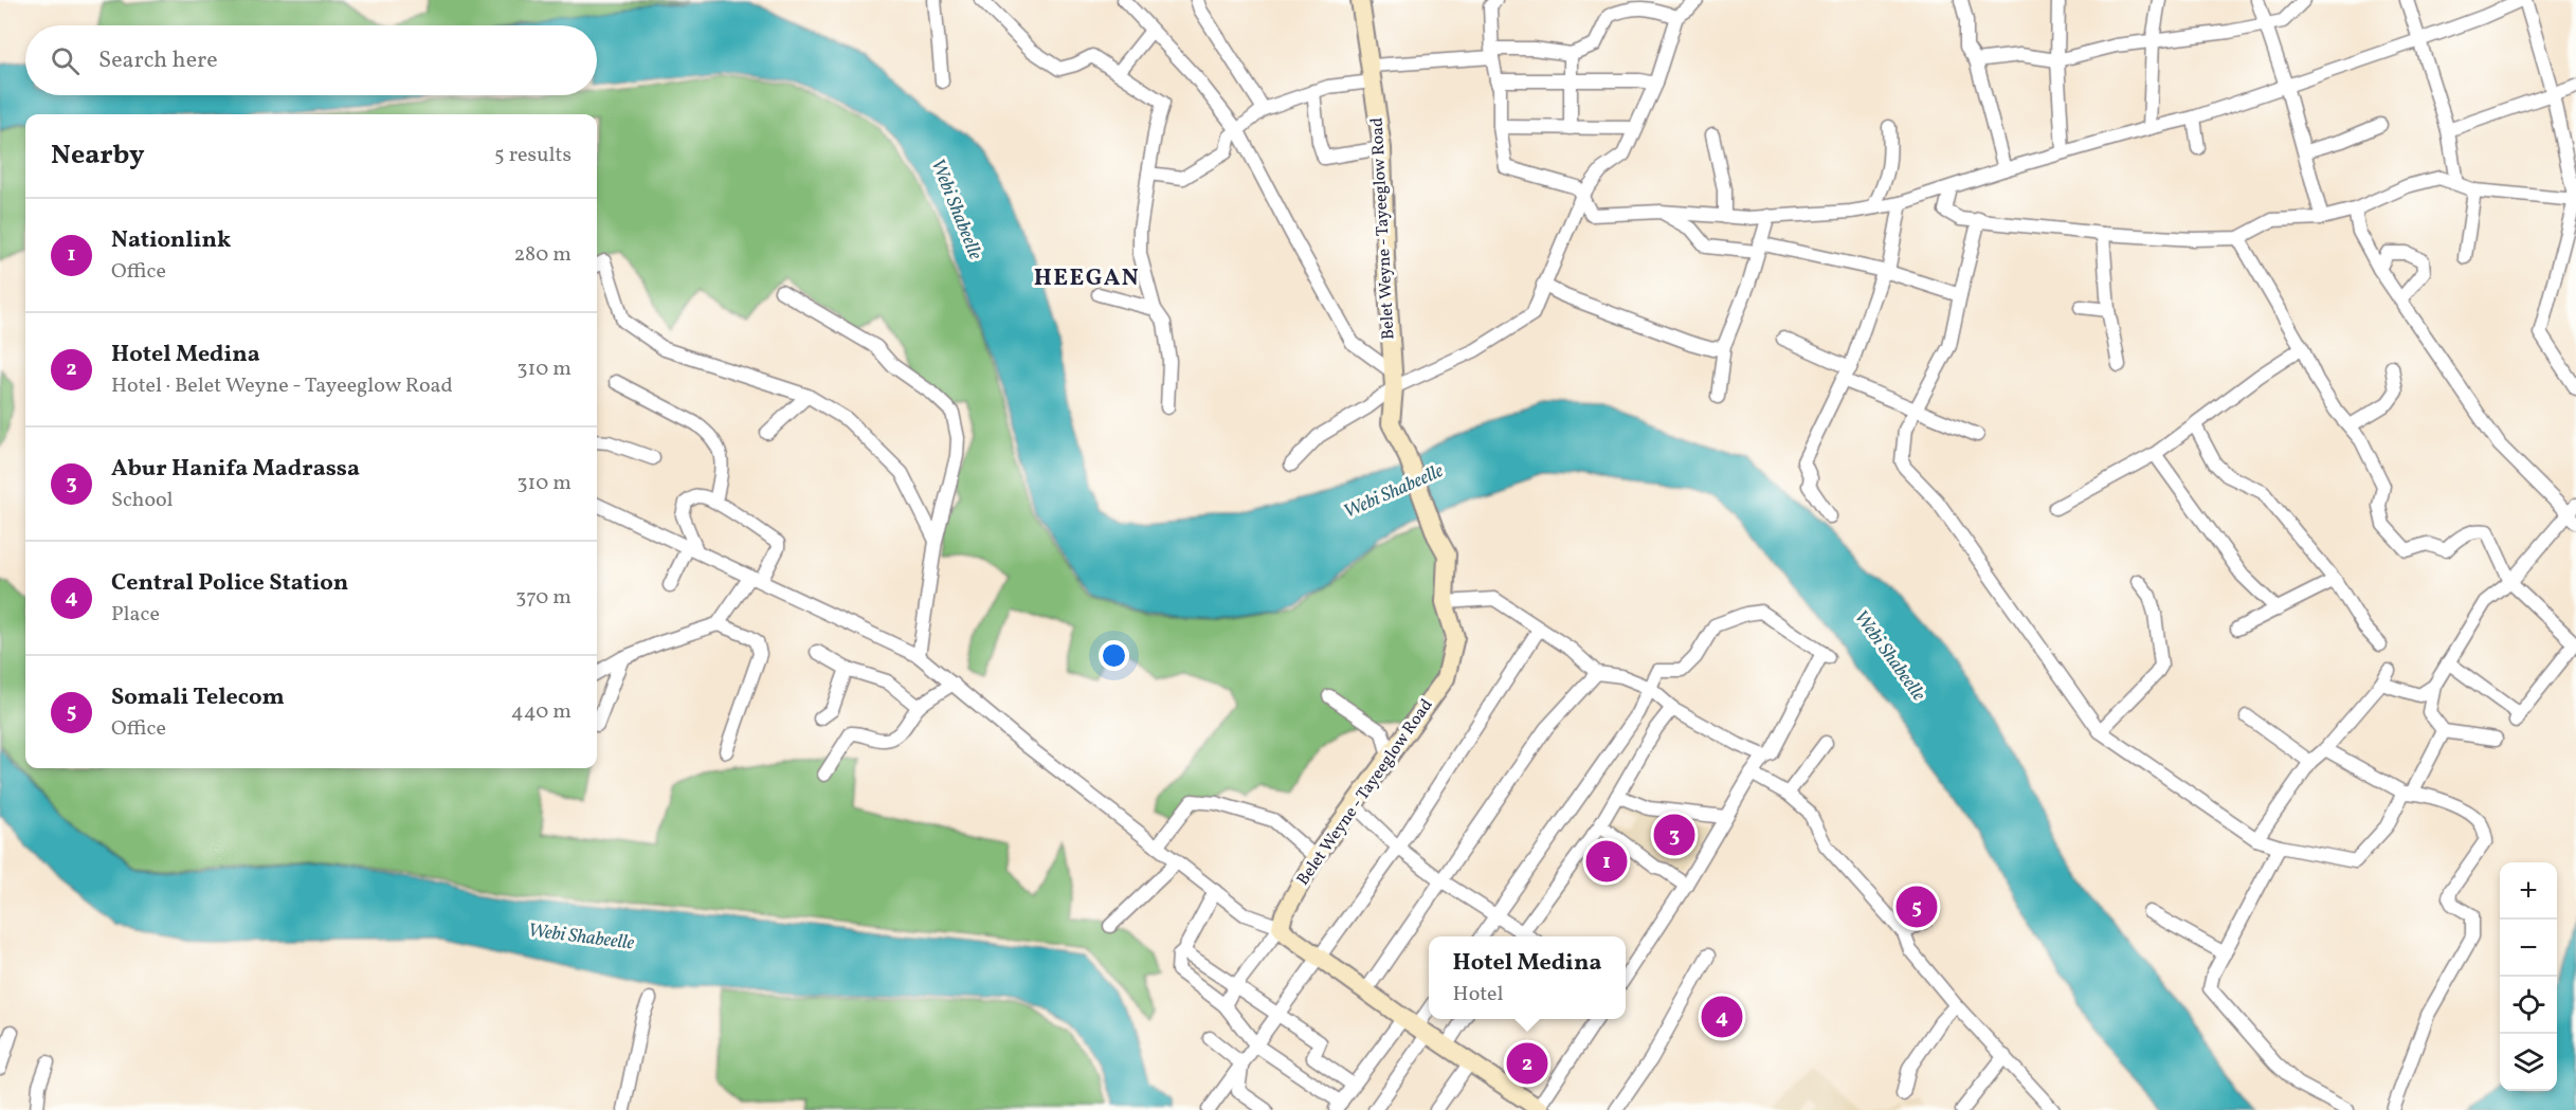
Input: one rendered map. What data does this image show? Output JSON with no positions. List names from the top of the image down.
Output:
{
  "streets": {
    "main road": ["Belet Weyne - Tayeeglow Road"]
  },
  "districts": ["HEEGAN"],
  "water": ["Webi Shabeelle"],
  "page": {
    "search": "Search here",
    "heading": ["Nearby", "5 results"],
    "list": [
      {
        "mark": "1",
        "name": "Nationlink",
        "note": "Office",
        "value": "280 m"
      },
      {
        "mark": "2",
        "name": "Hotel Medina",
        "note": "Hotel · Belet Weyne - Tayeeglow Road",
        "value": "310 m"
      },
      {
        "mark": "3",
        "name": "Abur Hanifa Madrassa",
        "note": "School",
        "value": "310 m"
      },
      {
        "mark": "4",
        "name": "Central Police Station",
        "note": "Place",
        "value": "370 m"
      },
      {
        "mark": "5",
        "name": "Somali Telecom",
        "note": "Office",
        "value": "440 m"
      }
    ],
    "pins": [
      "3",
      "1",
      "5",
      "4",
      "2"
    ],
    "map_buttons": ["+", "−"],
    "popup": ["Hotel Medina", "Hotel"]
  }
}
